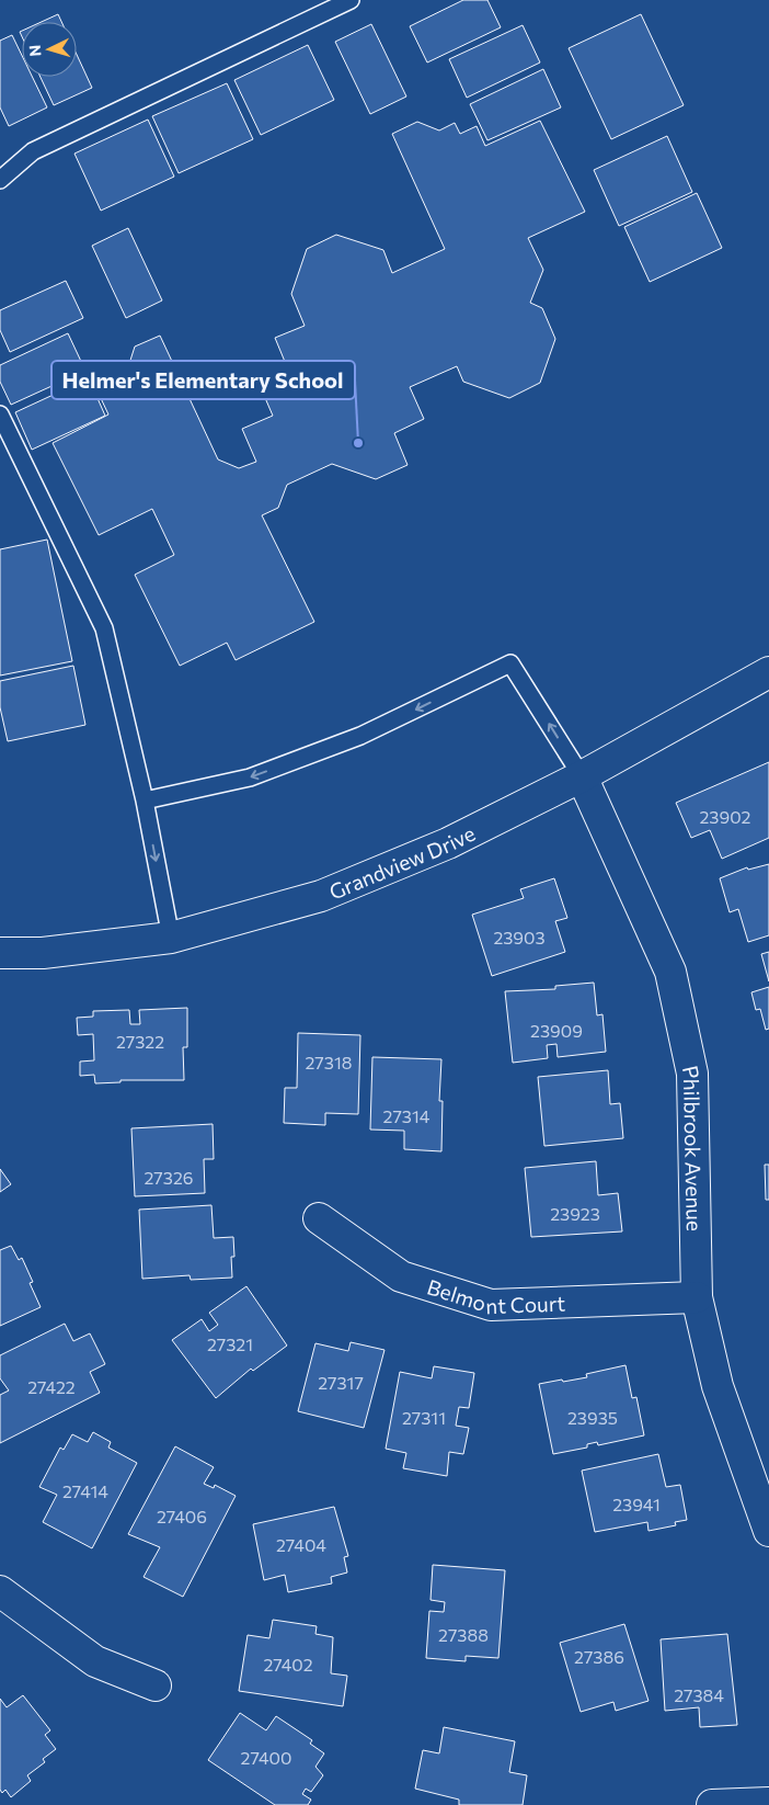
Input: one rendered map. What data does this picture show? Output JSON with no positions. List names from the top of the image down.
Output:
{
  "streets": {
    "street": ["Grandview Drive", "Philbrook Avenue", "Belmont Court"]
  },
  "crossings": [
    ["Grandview Drive", "Philbrook Avenue"],
    ["Philbrook Avenue", "Belmont Court"]
  ],
  "places": ["Helmer's Elementary School"],
  "house_numbers": [
    "23902",
    "23903",
    "23909",
    "27322",
    "27318",
    "27314",
    "27326",
    "23923",
    "27321",
    "27317",
    "27422",
    "27311",
    "23935",
    "27414",
    "23941",
    "27406",
    "27404",
    "27388",
    "27386",
    "27402",
    "27384",
    "27400"
  ],
  "north": "left"
}
